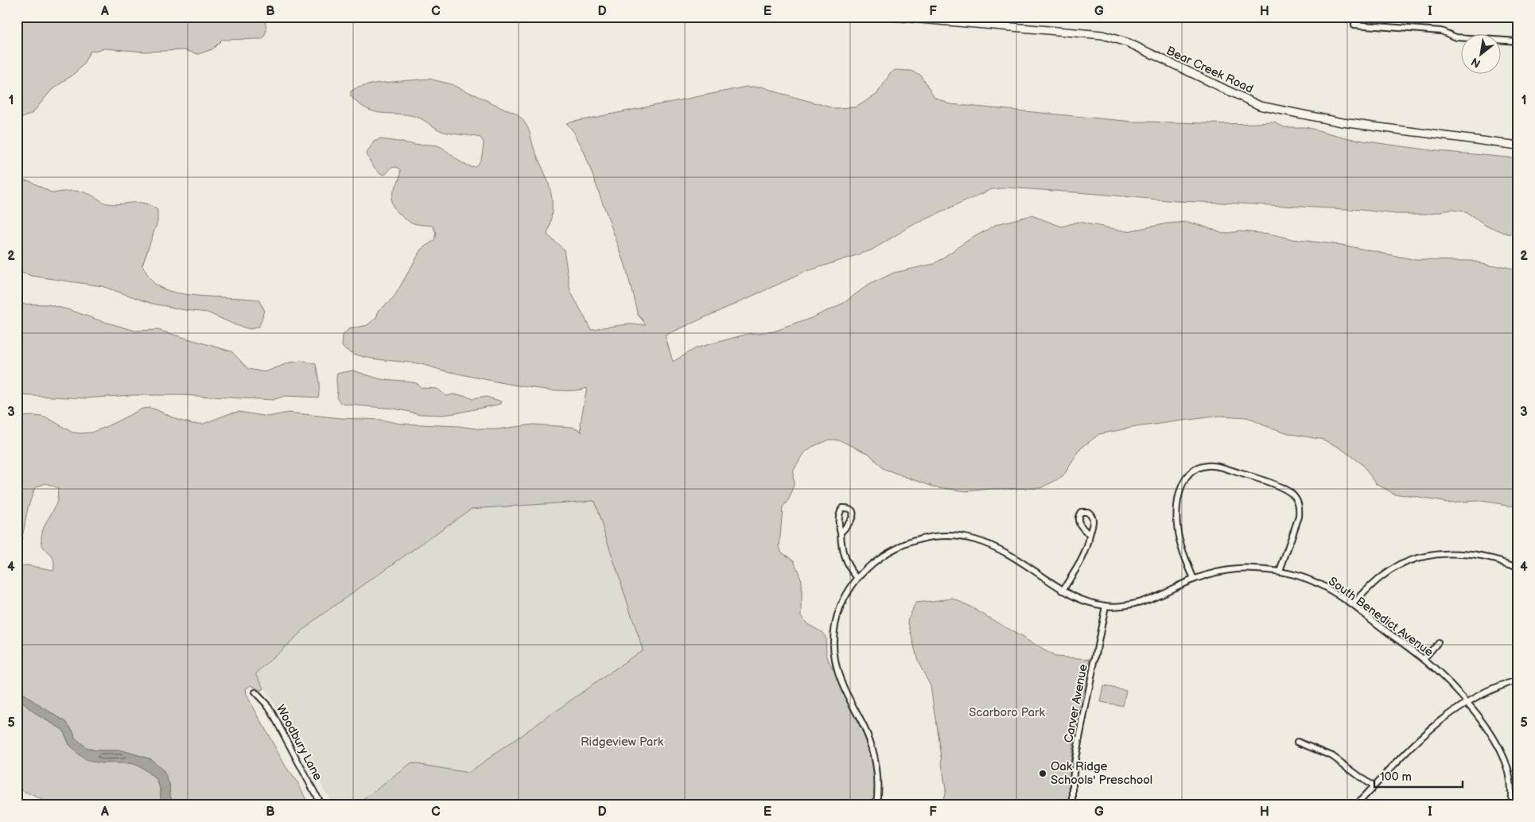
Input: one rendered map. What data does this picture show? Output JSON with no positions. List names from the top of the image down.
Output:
{
  "streets": {
    "street": [
      "Bear Creek Road",
      "South Benedict Avenue",
      "Carver Avenue",
      "Woodbury Lane"
    ]
  },
  "crossings": [
    ["South Benedict Avenue", "Carver Avenue"]
  ],
  "parks": ["Scarboro Park", "Ridgeview Park"],
  "places": ["Oak Ridge Schools' Preschool"],
  "scale_bar": "100 m",
  "north": "bottom left",
  "grid": {
    "columns": [
      "A",
      "B",
      "C",
      "D",
      "E",
      "F",
      "G",
      "H",
      "I"
    ],
    "rows": [
      "1",
      "2",
      "3",
      "4",
      "5"
    ]
  }
}
